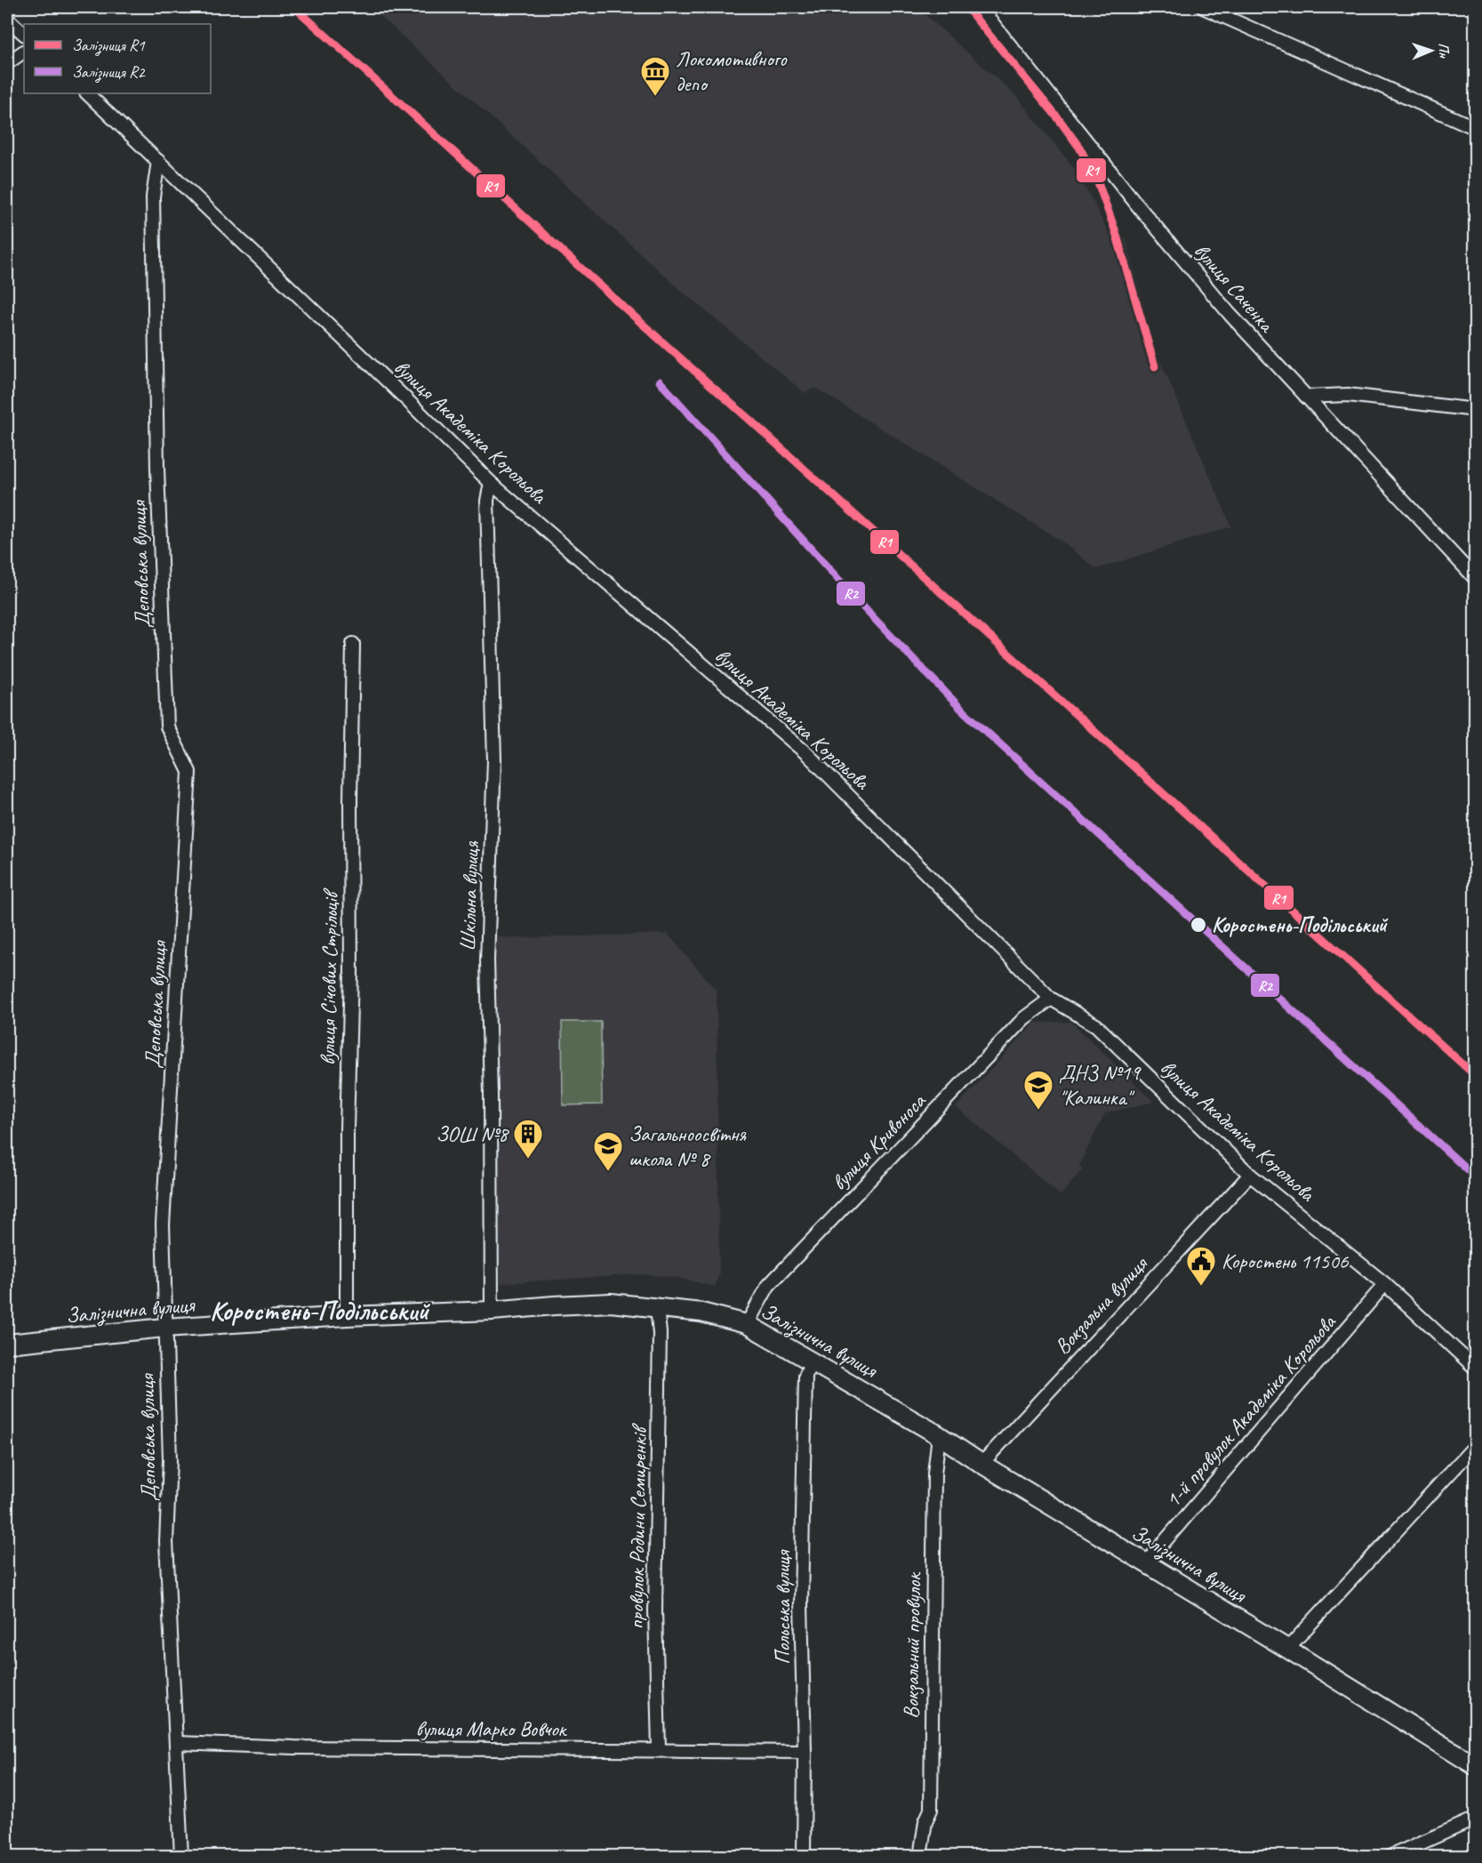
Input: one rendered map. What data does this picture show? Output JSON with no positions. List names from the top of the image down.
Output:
{
  "streets": {
    "street": [
      "вулиця Саченка",
      "вулиця Академіка Корольова",
      "Деповська вулиця",
      "Шкільна вулиця",
      "вулиця Січових Стрільців",
      "вулиця Кривоноса",
      "Вокзальна вулиця",
      "Залізнична вулиця",
      "1-й провулок Академіка Корольова",
      "провулок Родини Семиренків",
      "Польська вулиця",
      "Вокзальний провулок",
      "вулиця Марко Вовчок"
    ]
  },
  "crossings": [
    ["вулиця Академіка Корольова", "Деповська вулиця"],
    ["вулиця Академіка Корольова", "Шкільна вулиця"],
    ["вулиця Академіка Корольова", "вулиця Кривоноса"],
    ["вулиця Академіка Корольова", "Вокзальна вулиця"],
    ["вулиця Академіка Корольова", "1-й провулок Академіка Корольова"],
    ["Деповська вулиця", "Залізнична вулиця"],
    ["Деповська вулиця", "вулиця Марко Вовчок"],
    ["Шкільна вулиця", "Залізнична вулиця"],
    ["вулиця Січових Стрільців", "Залізнична вулиця"],
    ["вулиця Кривоноса", "Залізнична вулиця"],
    ["Вокзальна вулиця", "Залізнична вулиця"],
    ["Залізнична вулиця", "1-й провулок Академіка Корольова"],
    ["Залізнична вулиця", "провулок Родини Семиренків"],
    ["Залізнична вулиця", "Польська вулиця"],
    ["Залізнична вулиця", "Вокзальний провулок"],
    ["провулок Родини Семиренків", "вулиця Марко Вовчок"],
    ["Польська вулиця", "вулиця Марко Вовчок"]
  ],
  "districts": ["Коростень-Подільський"],
  "places": {
    "museum": ["Локомотивного депо"],
    "other": ["Коростень-Подільський"],
    "school or university": ["ДНЗ №19 \"Калинка\"", "Загальноосвітня школа № 8"],
    "building": ["ЗОШ №8"],
    "public building": ["Коростень 11506"]
  },
  "lines": ["rail line R1", "rail line R2"],
  "legend": ["Залізниця R1", "Залізниця R2"],
  "north": "right"
}
